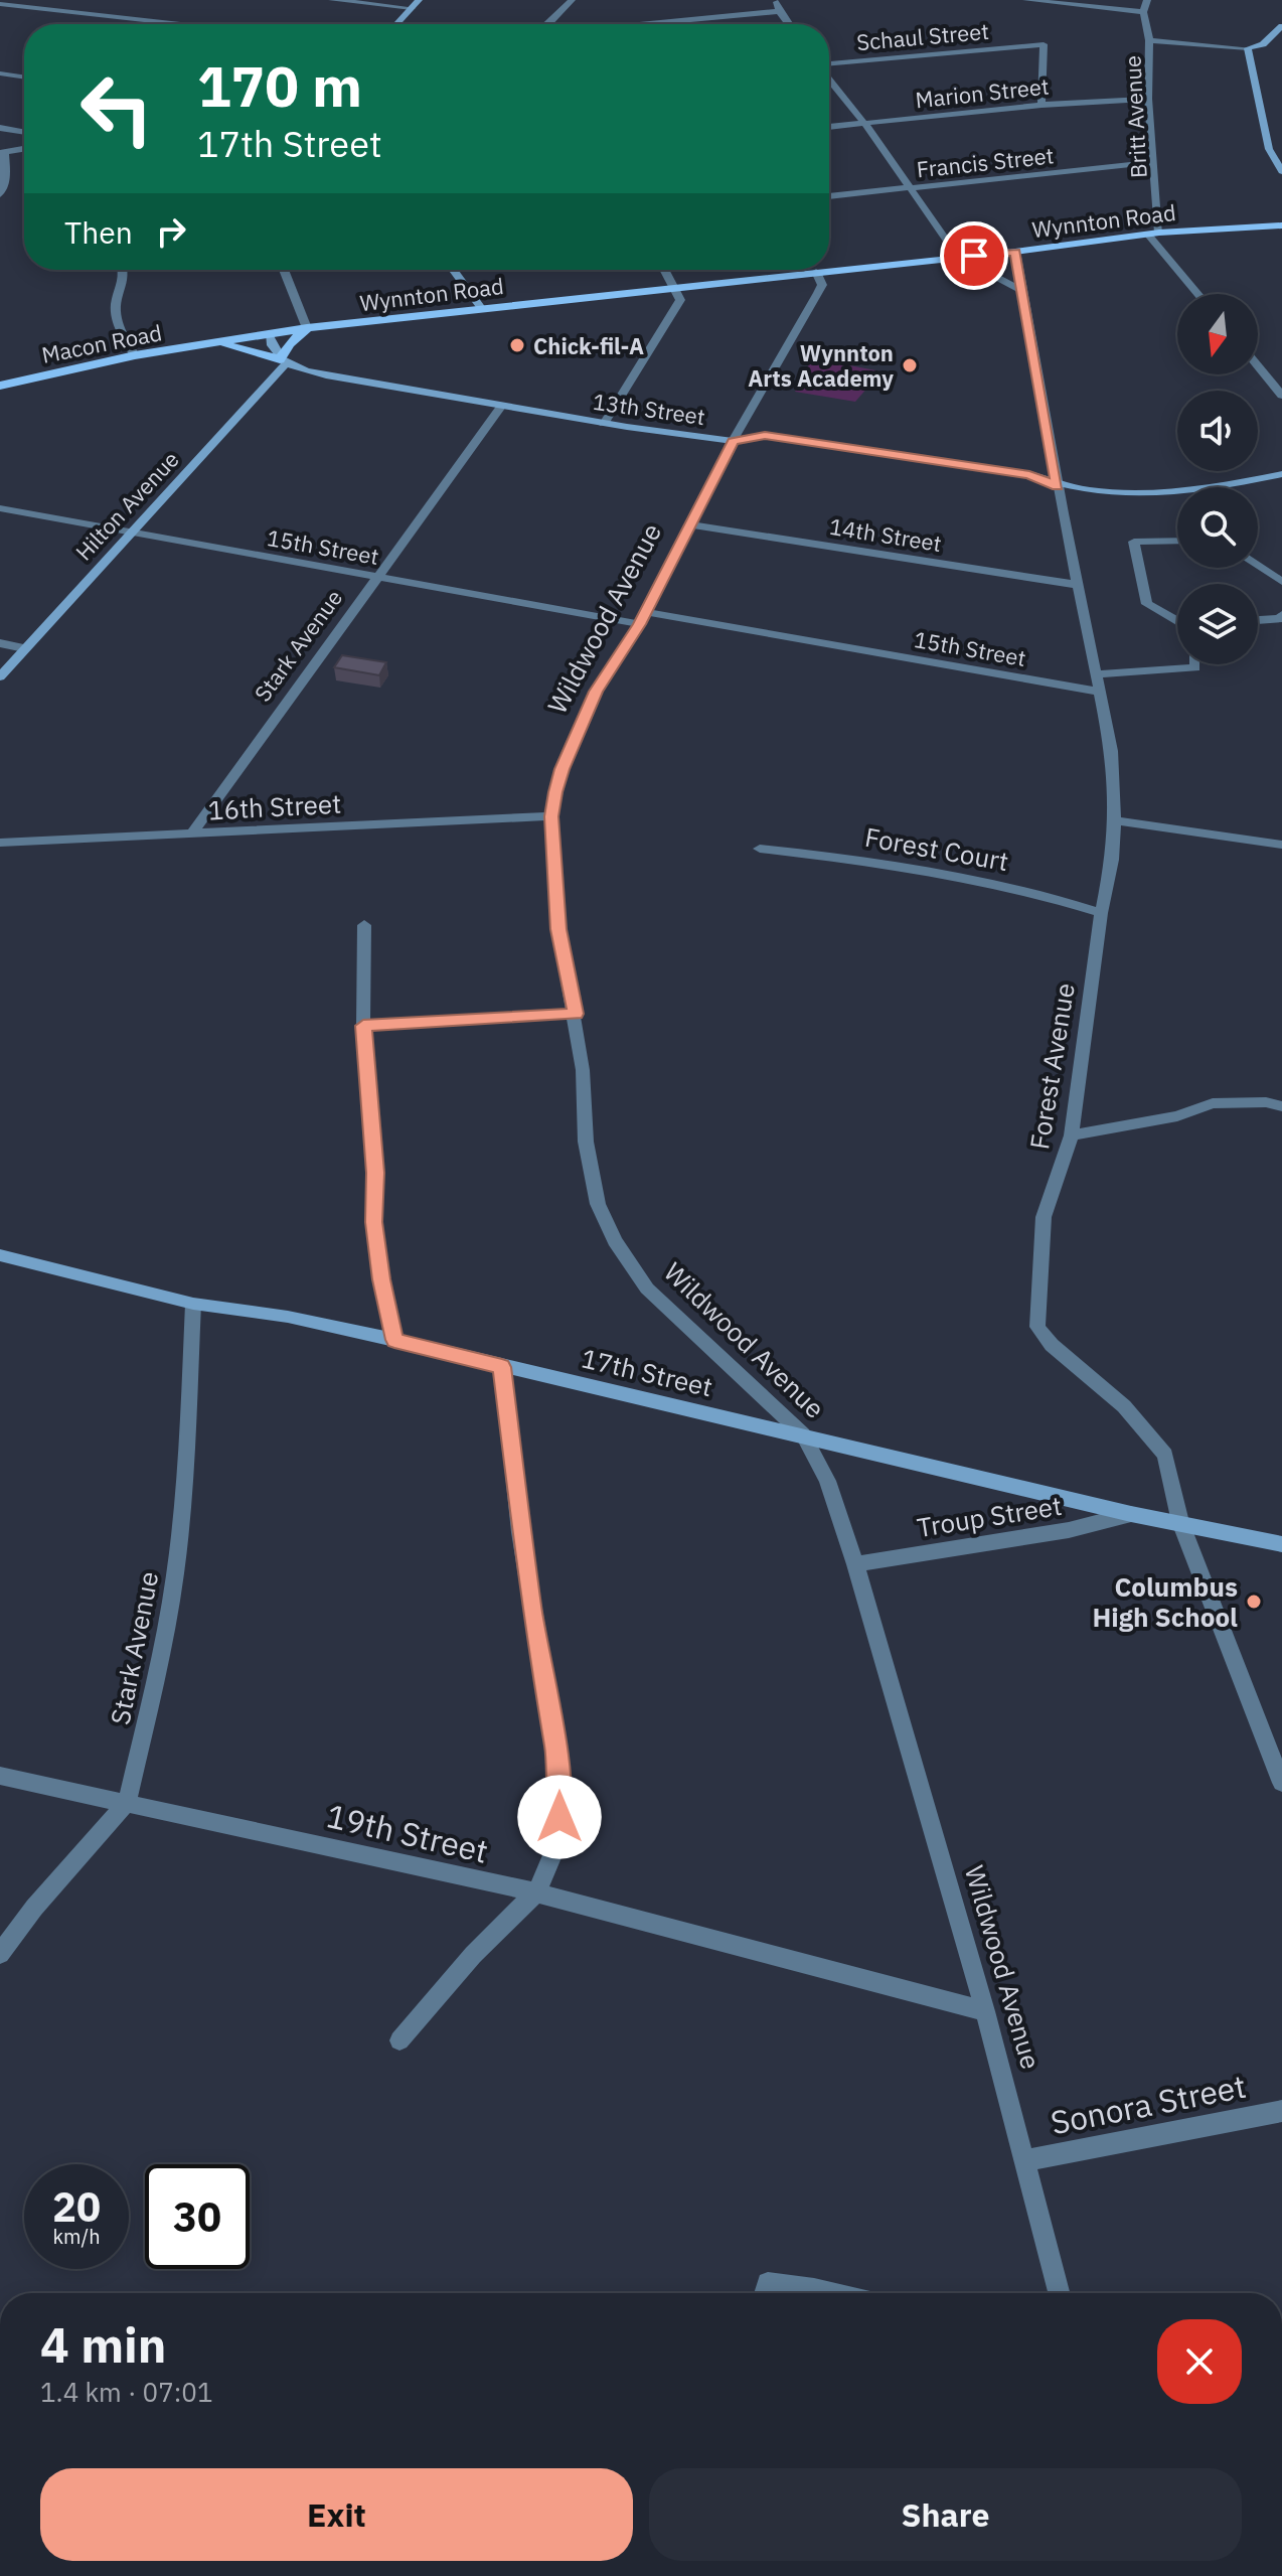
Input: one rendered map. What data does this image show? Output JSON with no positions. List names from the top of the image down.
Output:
{
  "streets": {
    "main road": ["Wynnton Road", "Macon Road"],
    "street": [
      "Schaul Street",
      "Marion Street",
      "Britt Avenue",
      "Francis Street",
      "13th Street",
      "Hilton Avenue",
      "14th Street",
      "15th Street",
      "Wildwood Avenue",
      "Stark Avenue",
      "16th Street",
      "Forest Court",
      "Forest Avenue",
      "17th Street",
      "Troup Street",
      "19th Street",
      "Sonora Street"
    ]
  },
  "crossings": [
    ["Schaul Street", "Marion Street"],
    ["Marion Street", "Britt Avenue"],
    ["Britt Avenue", "Francis Street"],
    ["Britt Avenue", "Wynnton Road"],
    ["Wynnton Road", "Macon Road"],
    ["Wynnton Road", "Wildwood Avenue"],
    ["Wynnton Road", "Forest Avenue"],
    ["13th Street", "Hilton Avenue"],
    ["13th Street", "Wildwood Avenue"],
    ["13th Street", "Stark Avenue"],
    ["13th Street", "Forest Avenue"],
    ["Hilton Avenue", "15th Street"],
    ["14th Street", "Wildwood Avenue"],
    ["14th Street", "Forest Avenue"],
    ["15th Street", "Wildwood Avenue"],
    ["15th Street", "Stark Avenue"],
    ["15th Street", "Forest Avenue"],
    ["Wildwood Avenue", "16th Street"],
    ["Wildwood Avenue", "17th Street"],
    ["Wildwood Avenue", "Troup Street"],
    ["Wildwood Avenue", "19th Street"],
    ["Wildwood Avenue", "Sonora Street"],
    ["Stark Avenue", "16th Street"],
    ["Stark Avenue", "17th Street"],
    ["Stark Avenue", "19th Street"],
    ["Forest Court", "Forest Avenue"],
    ["Forest Avenue", "17th Street"],
    ["17th Street", "Troup Street"]
  ],
  "places": ["Chick-fil-A", "Wynnton Arts Academy", "Columbus High School"],
  "north": "bottom",
  "page": {
    "turn": ["170 m", "17th Street"],
    "then": "Then",
    "speed": "20 km/h",
    "limit": "30",
    "heading": ["4 min", "1.4 km · 07:01"],
    "buttons": ["Exit", "Share"]
  }
}
